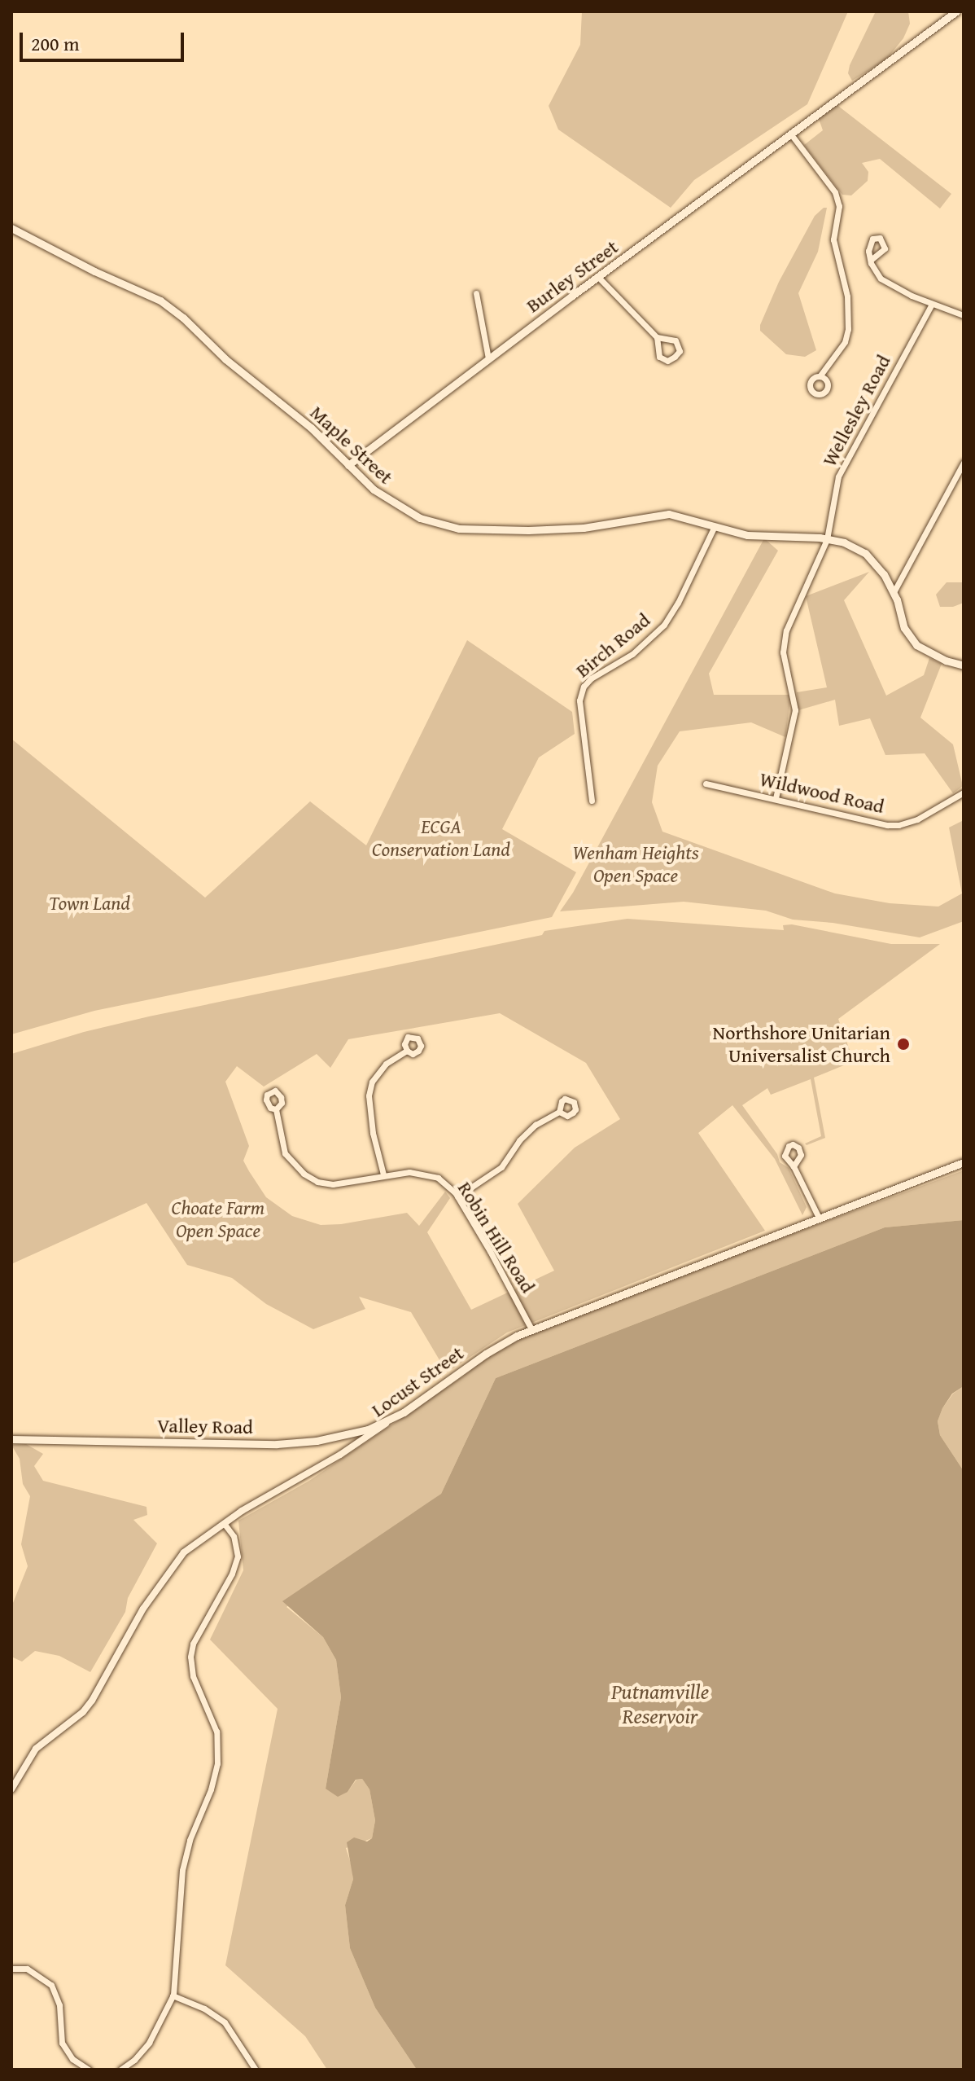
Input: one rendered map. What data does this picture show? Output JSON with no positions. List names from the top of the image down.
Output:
{
  "streets": {
    "main road": [
      "Burley Street",
      "Maple Street",
      "Locust Street",
      "Valley Road"
    ],
    "street": [
      "Wellesley Road",
      "Birch Road",
      "Wildwood Road",
      "Robin Hill Road"
    ]
  },
  "crossings": [
    ["Burley Street", "Maple Street"],
    ["Wellesley Road", "Maple Street"],
    ["Wellesley Road", "Wildwood Road"],
    ["Maple Street", "Birch Road"],
    ["Robin Hill Road", "Locust Street"],
    ["Locust Street", "Valley Road"]
  ],
  "water": ["Putnamville Reservoir"],
  "parks": [
    "ECGA Conservation Land",
    "Wenham Heights Open Space",
    "Town Land",
    "Choate Farm Open Space"
  ],
  "places": ["Northshore Unitarian Universalist Church"],
  "scale_bar": "200 m"
}
